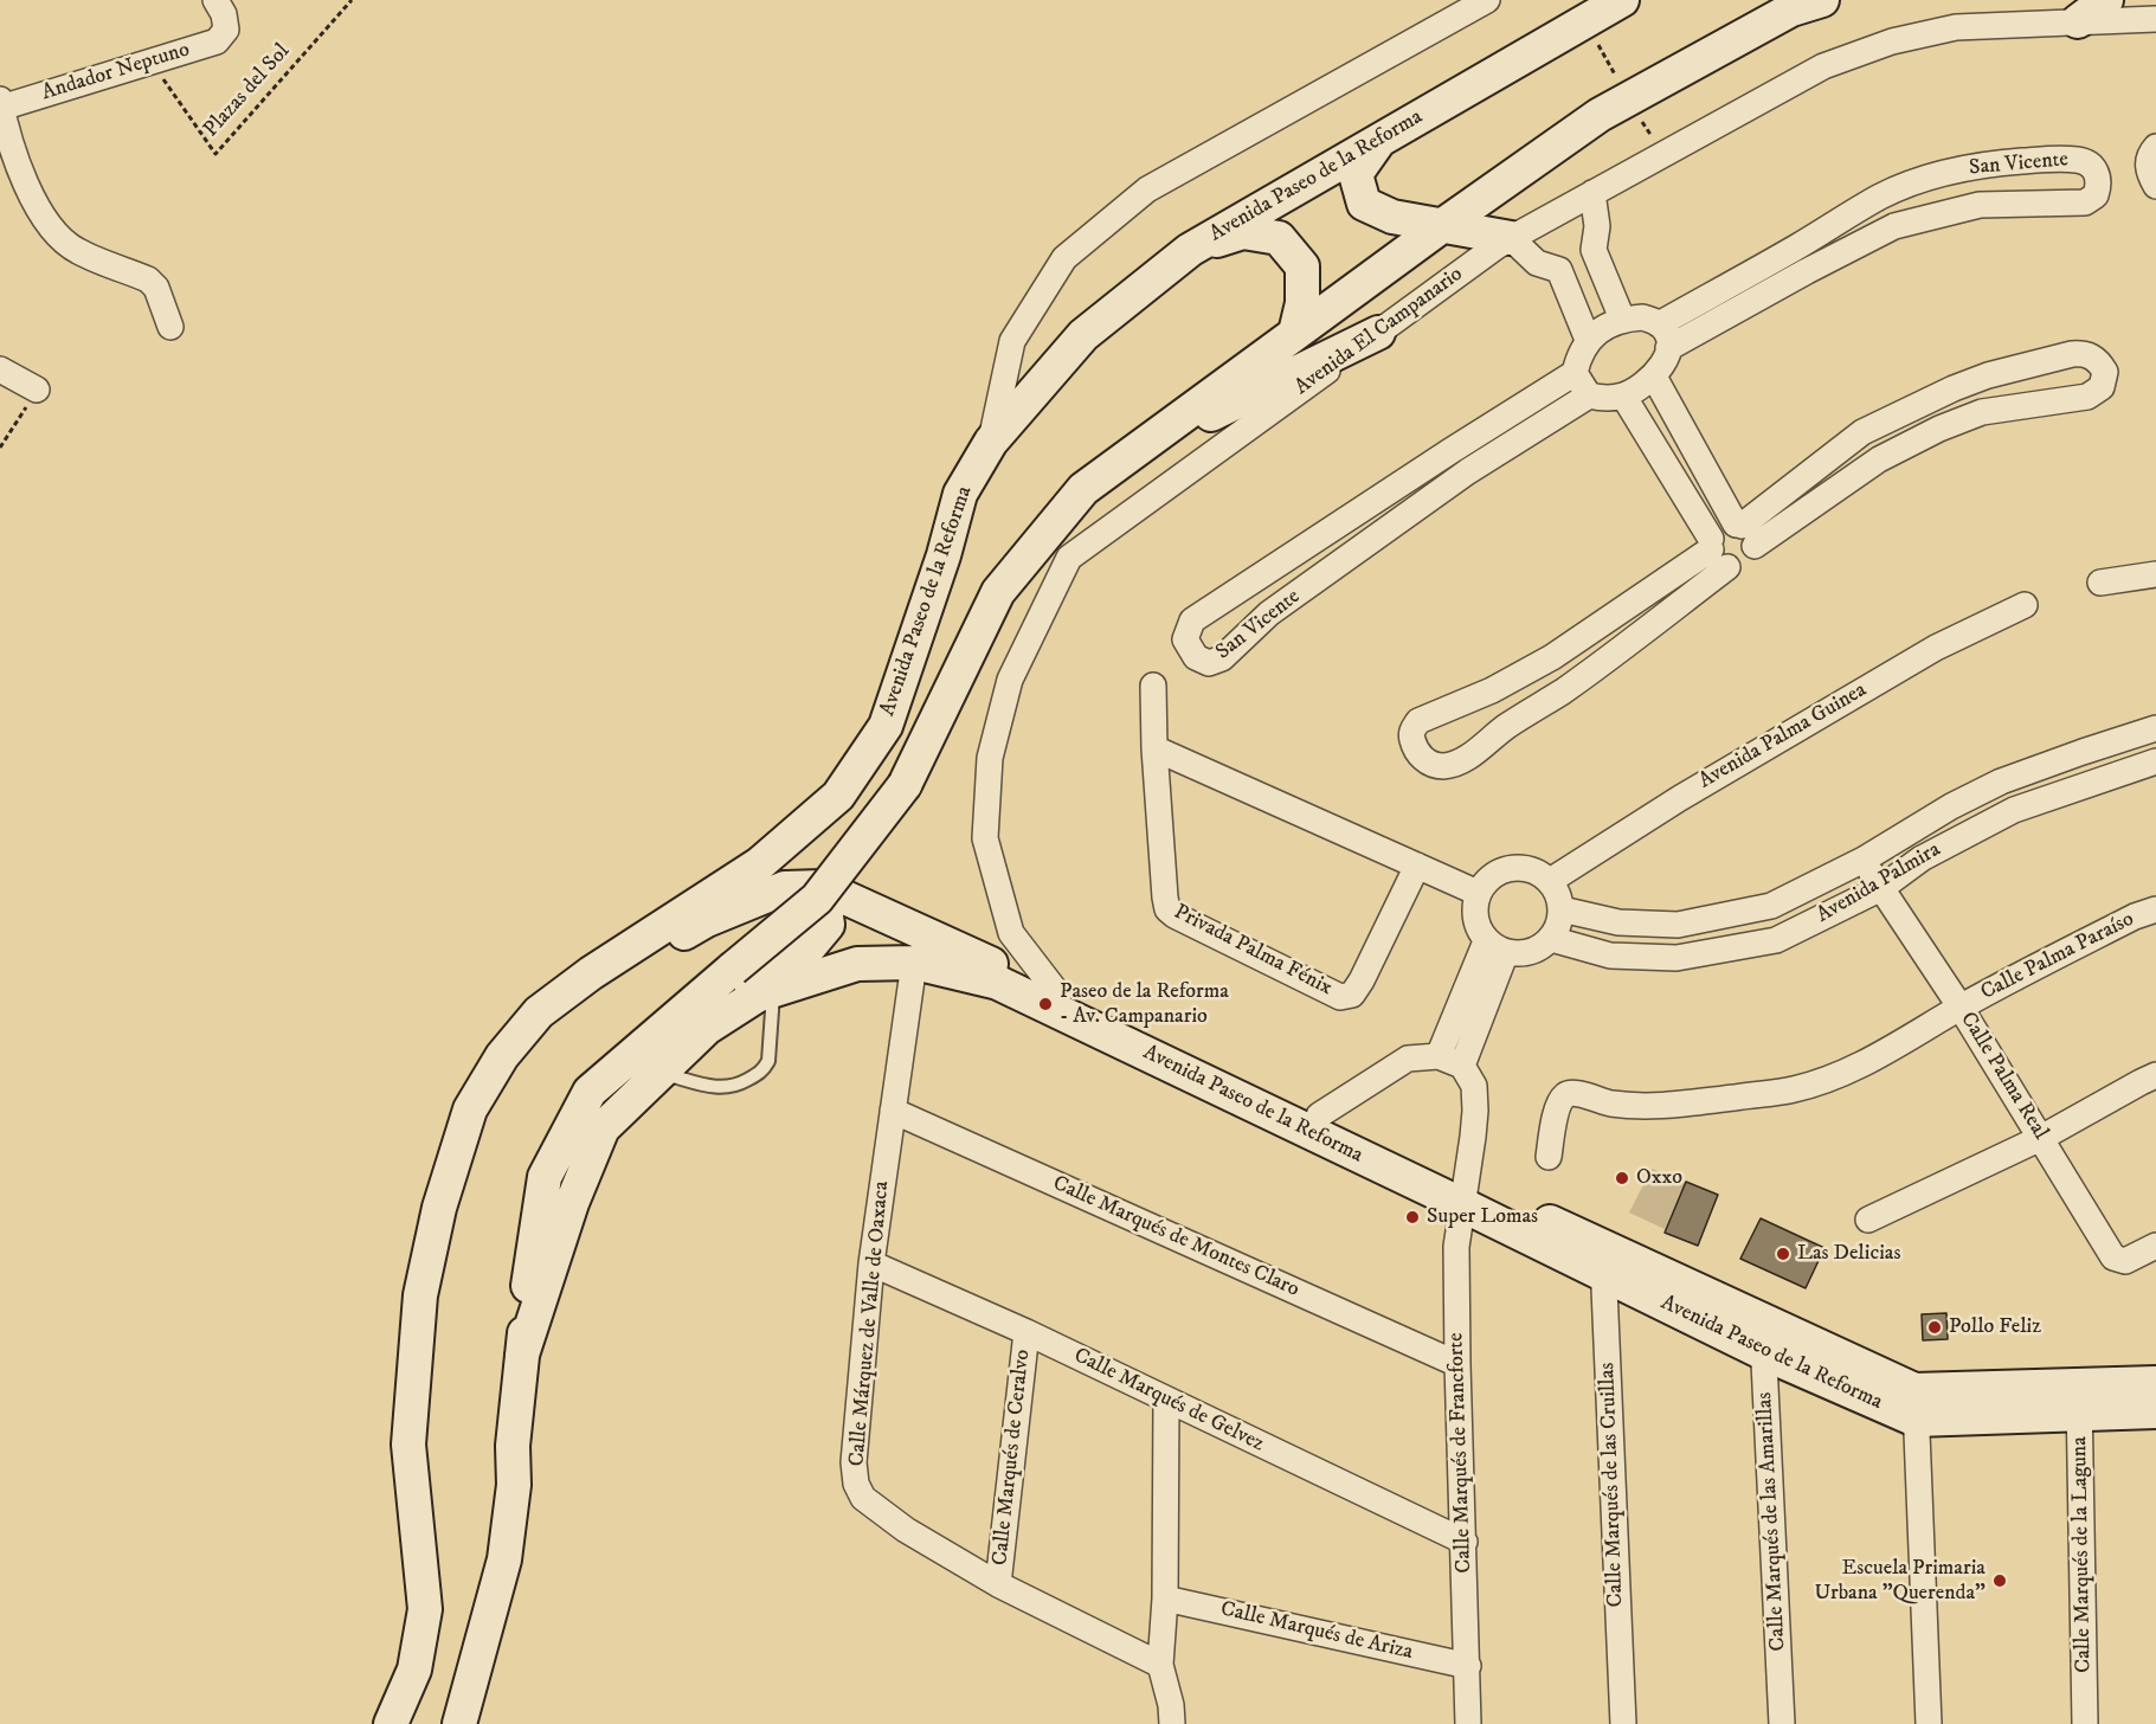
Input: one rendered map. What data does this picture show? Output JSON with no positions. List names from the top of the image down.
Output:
{
  "streets": {
    "street": [
      "Andador Neptuno",
      "San Vicente",
      "Avenida Paseo de la Reforma",
      "Avenida El Campanario",
      "Avenida Palma Guinea",
      "Avenida Palmira",
      "Privada Palma Fénix",
      "Calle Palma Paraíso",
      "Calle Palma Real",
      "Calle Marqués de Montes Claro",
      "Calle Márquez de Valle de Oaxaca",
      "Calle Marqués de Gelvez",
      "Calle Marqués de Francforte",
      "Calle Marqués de Ceralvo",
      "Calle Marqués de las Cruillas",
      "Calle Marqués de las Amarillas",
      "Calle Marqués de la Laguna",
      "Calle Marqués de Ariza"
    ],
    "path": ["Plazas del Sol"]
  },
  "crossings": [
    ["Andador Neptuno", "Plazas del Sol"],
    ["Avenida Paseo de la Reforma", "Avenida El Campanario"],
    ["Avenida Paseo de la Reforma", "Calle Márquez de Valle de Oaxaca"],
    ["Avenida Paseo de la Reforma", "Calle Marqués de Francforte"],
    ["Avenida Paseo de la Reforma", "Calle Marqués de las Cruillas"],
    ["Avenida Paseo de la Reforma", "Calle Marqués de las Amarillas"],
    ["Avenida Paseo de la Reforma", "Calle Marqués de la Laguna"],
    ["Avenida Palma Guinea", "Avenida Palmira"],
    ["Avenida Palmira", "Calle Palma Real"],
    ["Calle Palma Paraíso", "Calle Palma Real"],
    ["Calle Marqués de Montes Claro", "Calle Márquez de Valle de Oaxaca"],
    ["Calle Marqués de Montes Claro", "Calle Marqués de Francforte"],
    ["Calle Márquez de Valle de Oaxaca", "Calle Marqués de Gelvez"],
    ["Calle Márquez de Valle de Oaxaca", "Calle Marqués de Ceralvo"],
    ["Calle Marqués de Gelvez", "Calle Marqués de Francforte"],
    ["Calle Marqués de Gelvez", "Calle Marqués de Ceralvo"],
    ["Calle Marqués de Francforte", "Calle Marqués de Ariza"]
  ],
  "places": [
    "Paseo de la Reforma - Av. Campanario",
    "Oxxo",
    "Super Lomas",
    "Las Delicias",
    "Pollo Feliz",
    "Escuela Primaria Urbana \"Querenda\""
  ]
}
